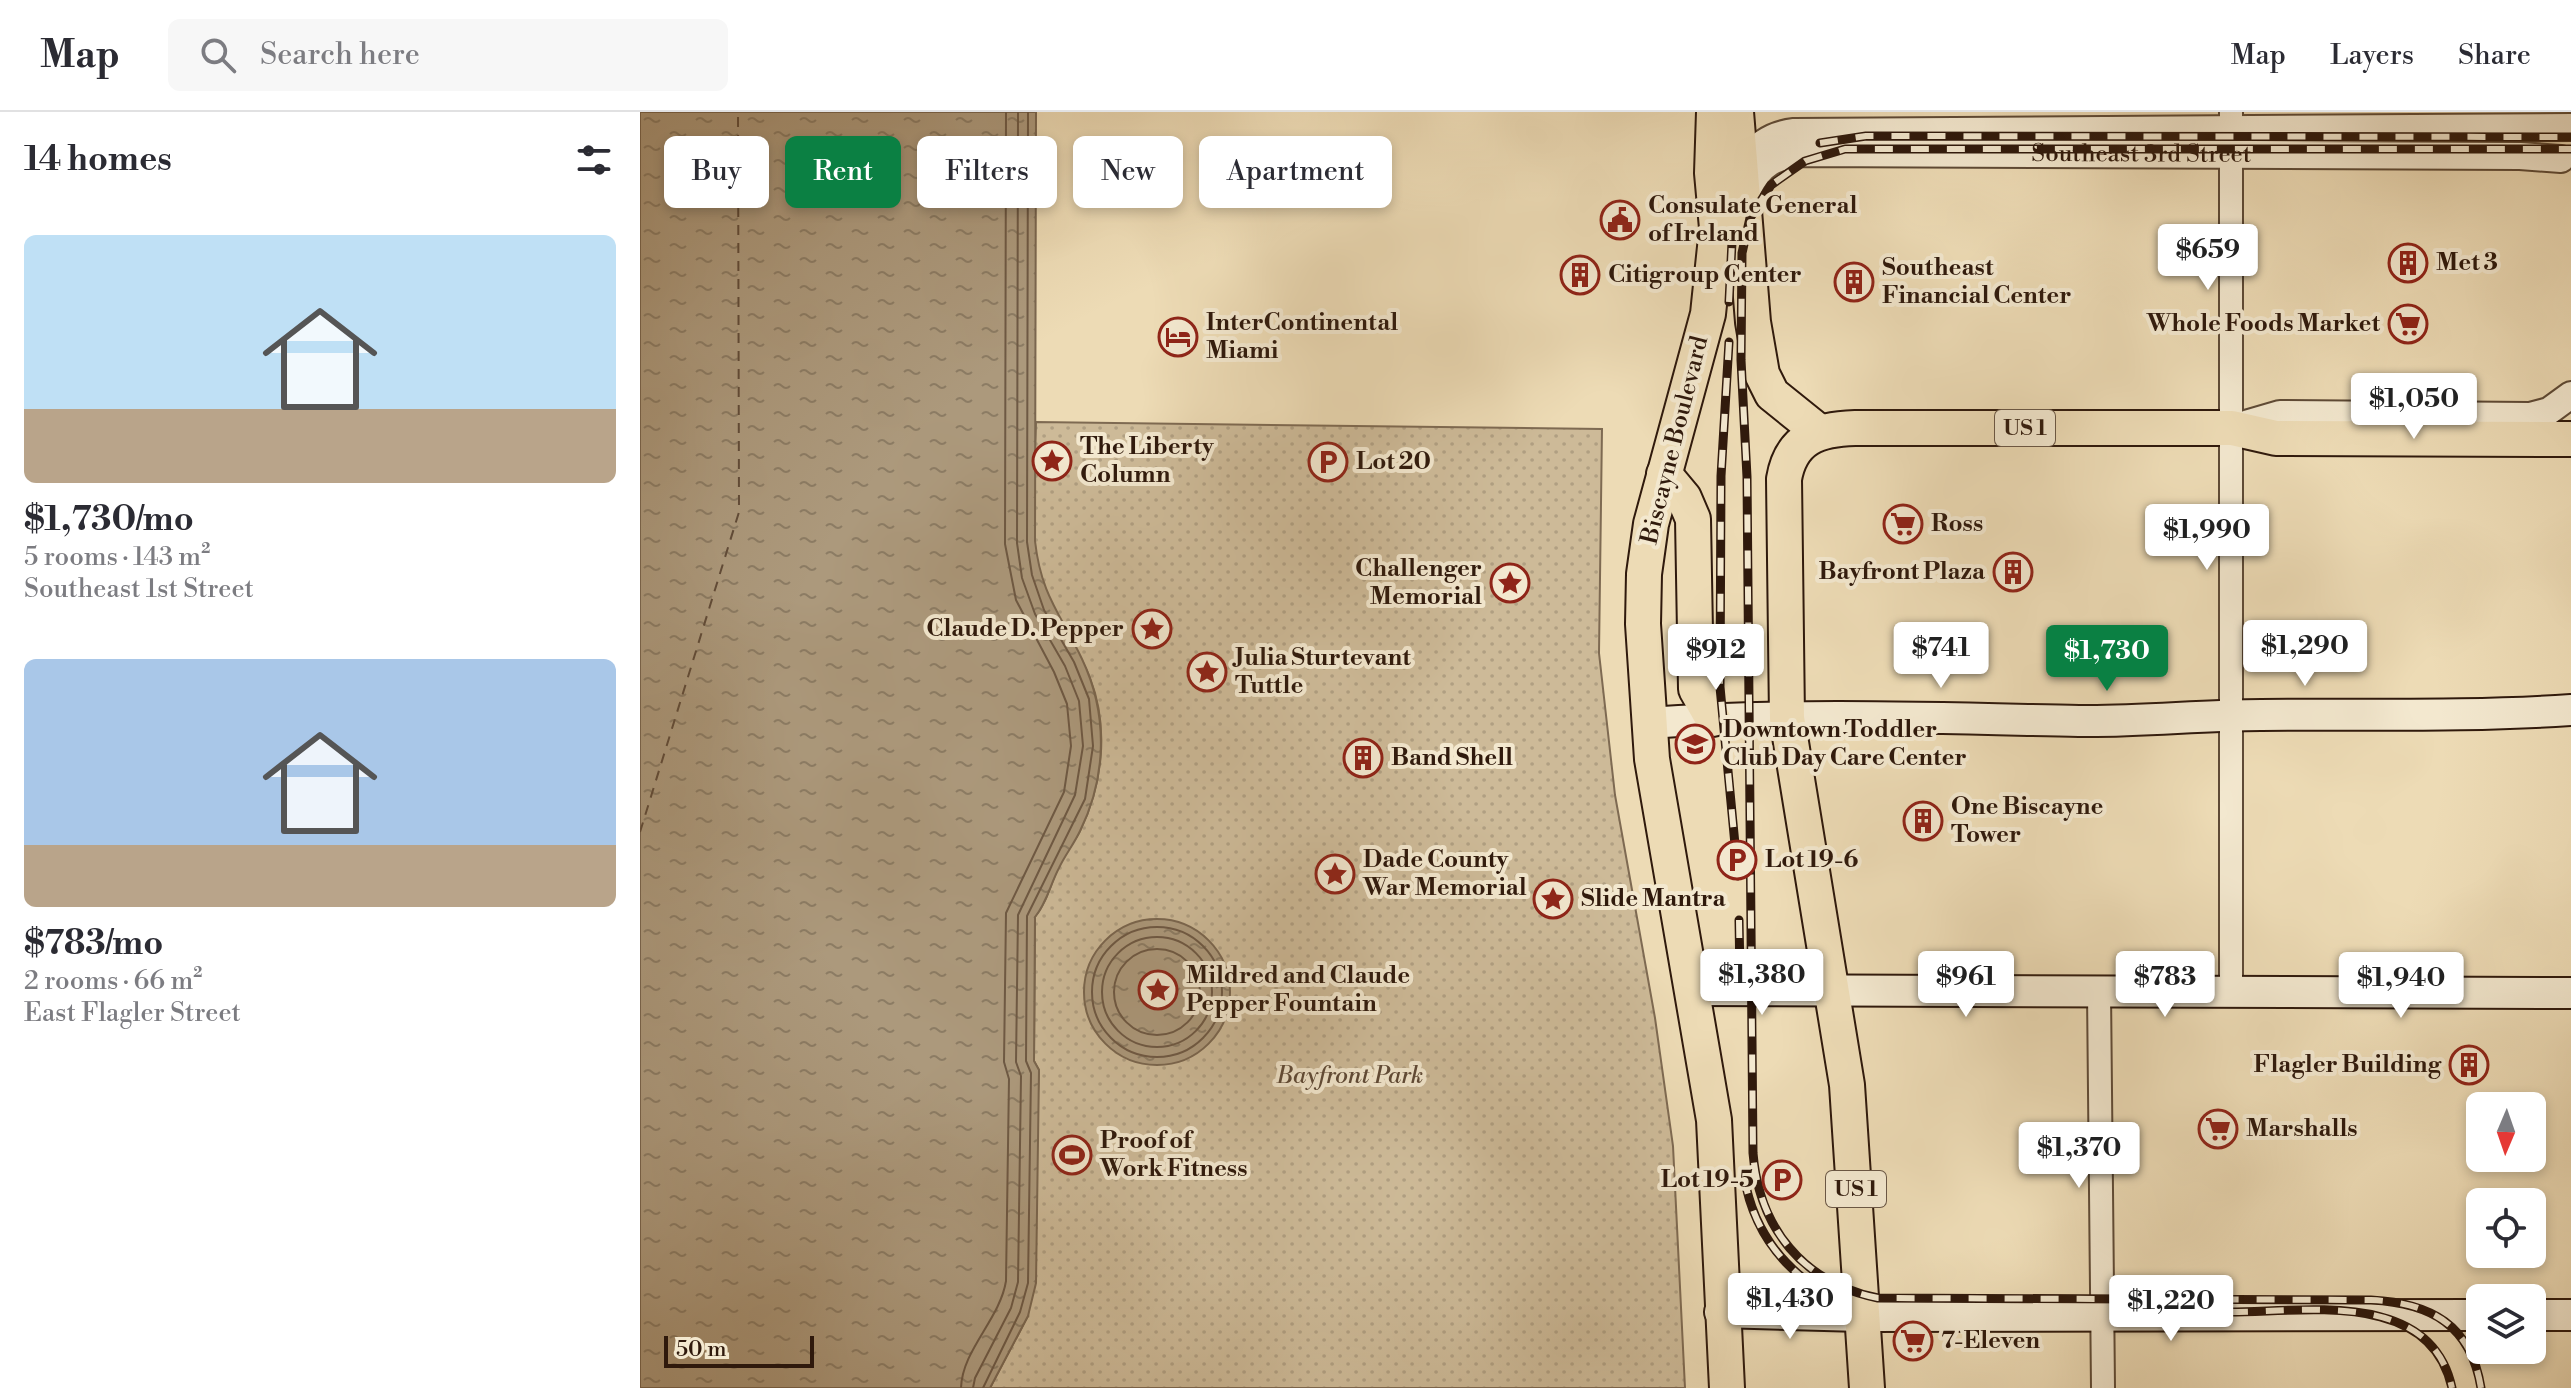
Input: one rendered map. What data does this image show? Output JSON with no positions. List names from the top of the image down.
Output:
{
  "streets": {
    "main road": ["US 1", "Biscayne Boulevard"],
    "street": ["Southeast 3rd Street"]
  },
  "parks": ["Bayfront Park"],
  "places": {
    "public building": ["Consulate General of Ireland"],
    "building": [
      "Met 3",
      "Citigroup Center",
      "Southeast Financial Center",
      "Bayfront Plaza",
      "Band Shell",
      "One Biscayne Tower",
      "Flagler Building"
    ],
    "supermarket": [
      "Whole Foods Market",
      "Ross",
      "Marshalls",
      "7-Eleven"
    ],
    "hotel": ["InterContinental Miami"],
    "place": [
      "The Liberty Column",
      "Challenger Memorial",
      "Claude D. Pepper",
      "Julia Sturtevant Tuttle",
      "Dade County War Memorial",
      "Slide Mantra",
      "Mildred and Claude Pepper Fountain"
    ],
    "parking": ["Lot 20", "Lot 19-6", "Lot 19-5"],
    "school or university": ["Downtown Toddler Club Day Care Center"],
    "sports": ["Proof of Work Fitness"]
  },
  "scale_bar": "50 m",
  "north": "bottom",
  "page": {
    "header": "Map",
    "search": "Search here",
    "nav": ["Map", "Layers", "Share"],
    "heading": "14 homes",
    "chip": [
      "Buy",
      "Rent",
      "Filters",
      "New",
      "Apartment"
    ],
    "list": [
      {
        "name": "$1,730/mo",
        "note": "5 rooms · 143 m² · Southeast 1st Street"
      },
      {
        "name": "$783/mo",
        "note": "2 rooms · 66 m² · East Flagler Street"
      }
    ],
    "price": [
      "$659",
      "$1,050",
      "$1,990",
      "$1,290",
      "$741",
      "$912",
      "$1,730",
      "$1,380",
      "$961",
      "$783",
      "$1,940",
      "$1,370",
      "$1,430",
      "$1,220"
    ],
    "scale": "50 m"
  }
}
